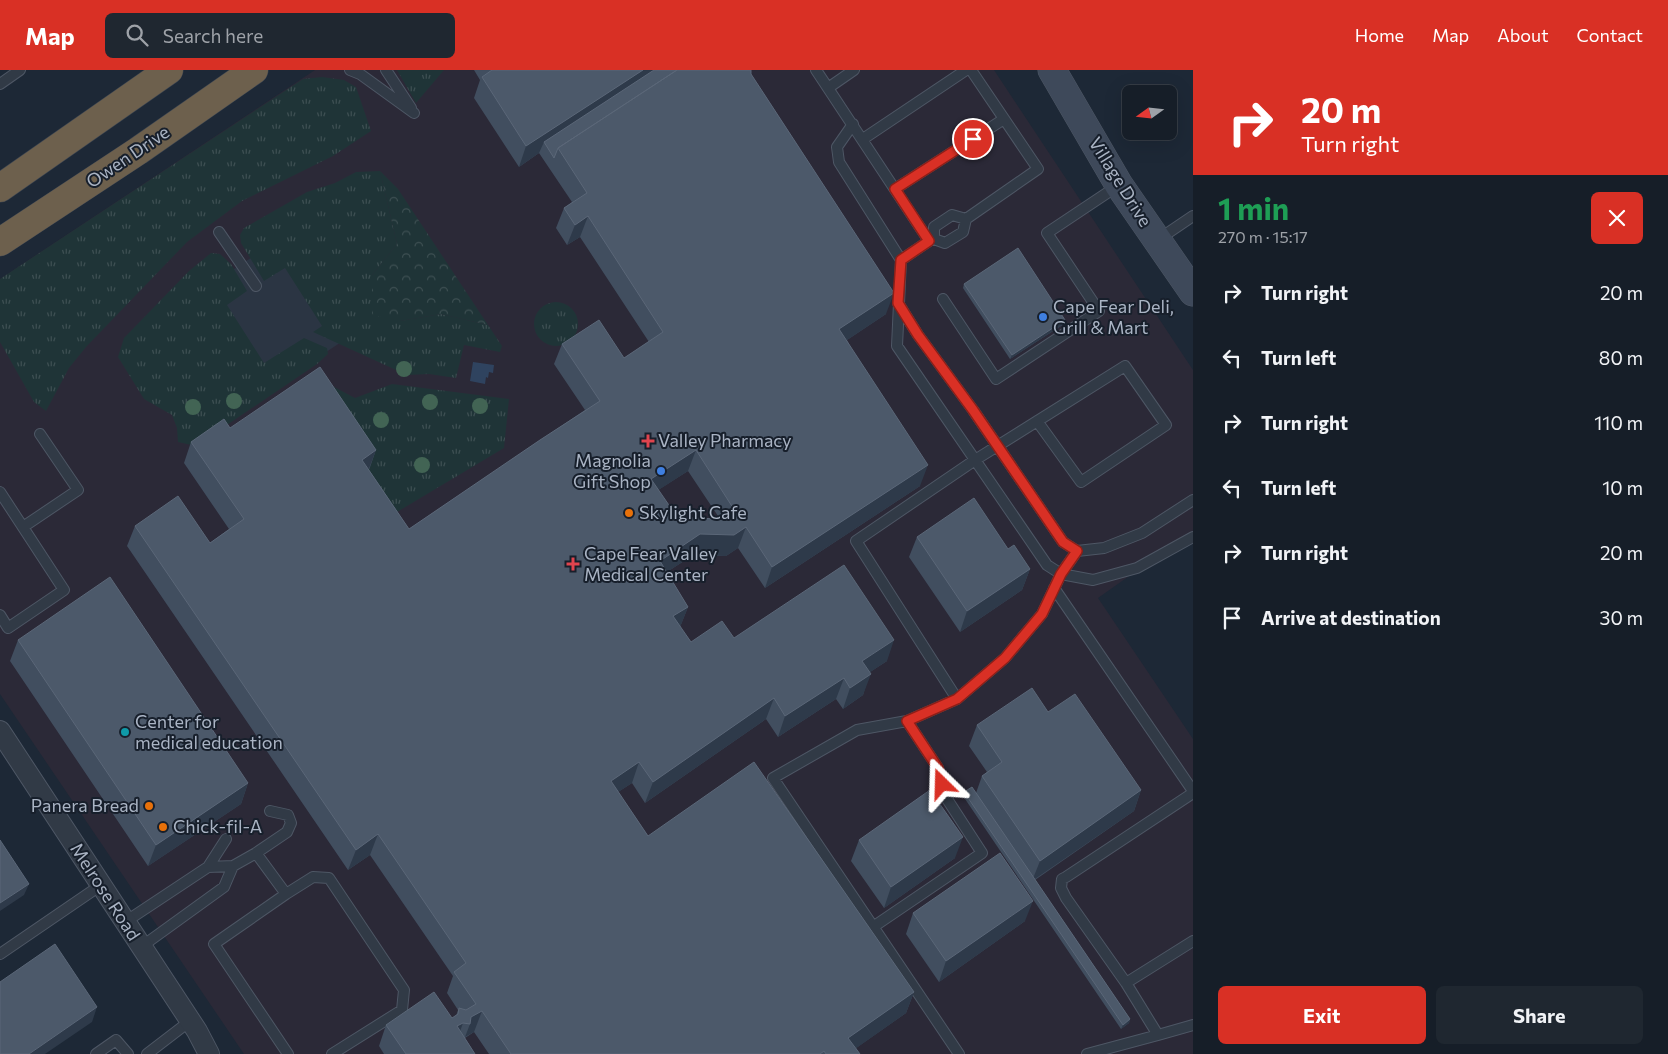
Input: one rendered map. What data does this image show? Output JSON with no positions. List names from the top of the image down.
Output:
{
  "streets": {
    "highway": ["Owen Drive"],
    "main road": ["Village Drive"],
    "street": ["Melrose Road"]
  },
  "places": {
    "other": [
      "Cape Fear Deli, Grill & Mart",
      "Magnolia Gift Shop",
      "Skylight Cafe",
      "Center for medical education",
      "Panera Bread",
      "Chick-fil-A"
    ],
    "health": ["Valley Pharmacy", "Cape Fear Valley Medical Center"]
  },
  "north": "left",
  "page": {
    "header": "Map",
    "search": "Search here",
    "nav": [
      "Home",
      "Map",
      "About",
      "Contact"
    ],
    "turn": ["20 m", "Turn right"],
    "heading": ["1 min", "270 m · 15:17"],
    "list": [
      {
        "name": "Turn right",
        "value": "20 m"
      },
      {
        "name": "Turn left",
        "value": "80 m"
      },
      {
        "name": "Turn right",
        "value": "110 m"
      },
      {
        "name": "Turn left",
        "value": "10 m"
      },
      {
        "name": "Turn right",
        "value": "20 m"
      },
      {
        "name": "Arrive at destination",
        "value": "30 m"
      }
    ],
    "buttons": ["Exit", "Share"]
  }
}
